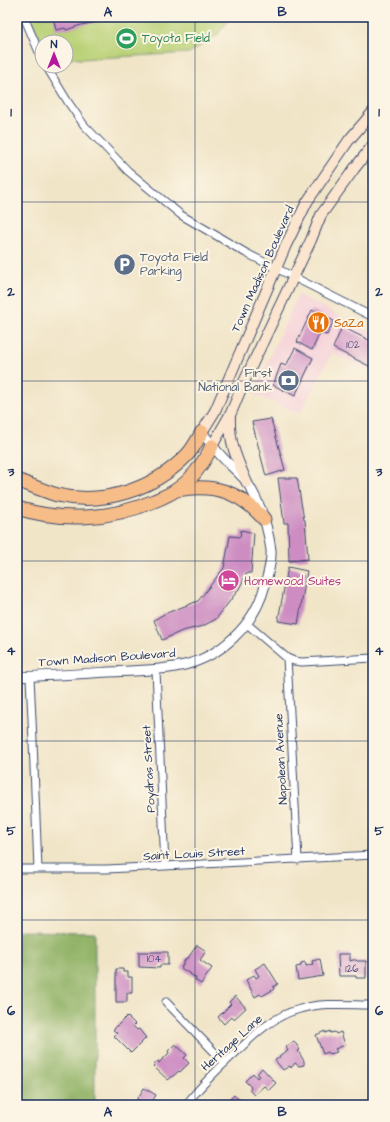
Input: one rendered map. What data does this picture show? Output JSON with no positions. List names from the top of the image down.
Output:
{
  "streets": {
    "main road": ["Town Madison Boulevard"],
    "street": [
      "Napolean Avenue",
      "Poydras Street",
      "Saint Louis Street",
      "Heritage Lane"
    ]
  },
  "crossings": [
    ["Town Madison Boulevard", "Poydras Street"],
    ["Napolean Avenue", "Saint Louis Street"],
    ["Poydras Street", "Saint Louis Street"]
  ],
  "places": {
    "sports": ["Toyota Field"],
    "parking": ["Toyota Field Parking"],
    "restaurant": ["SaZa"],
    "bank": ["First National Bank"],
    "hotel": ["Homewood Suites"]
  },
  "house_numbers": ["102", "104", "126"],
  "north": "top",
  "grid": {
    "columns": ["A", "B"],
    "rows": [
      "1",
      "2",
      "3",
      "4",
      "5",
      "6"
    ]
  }
}
